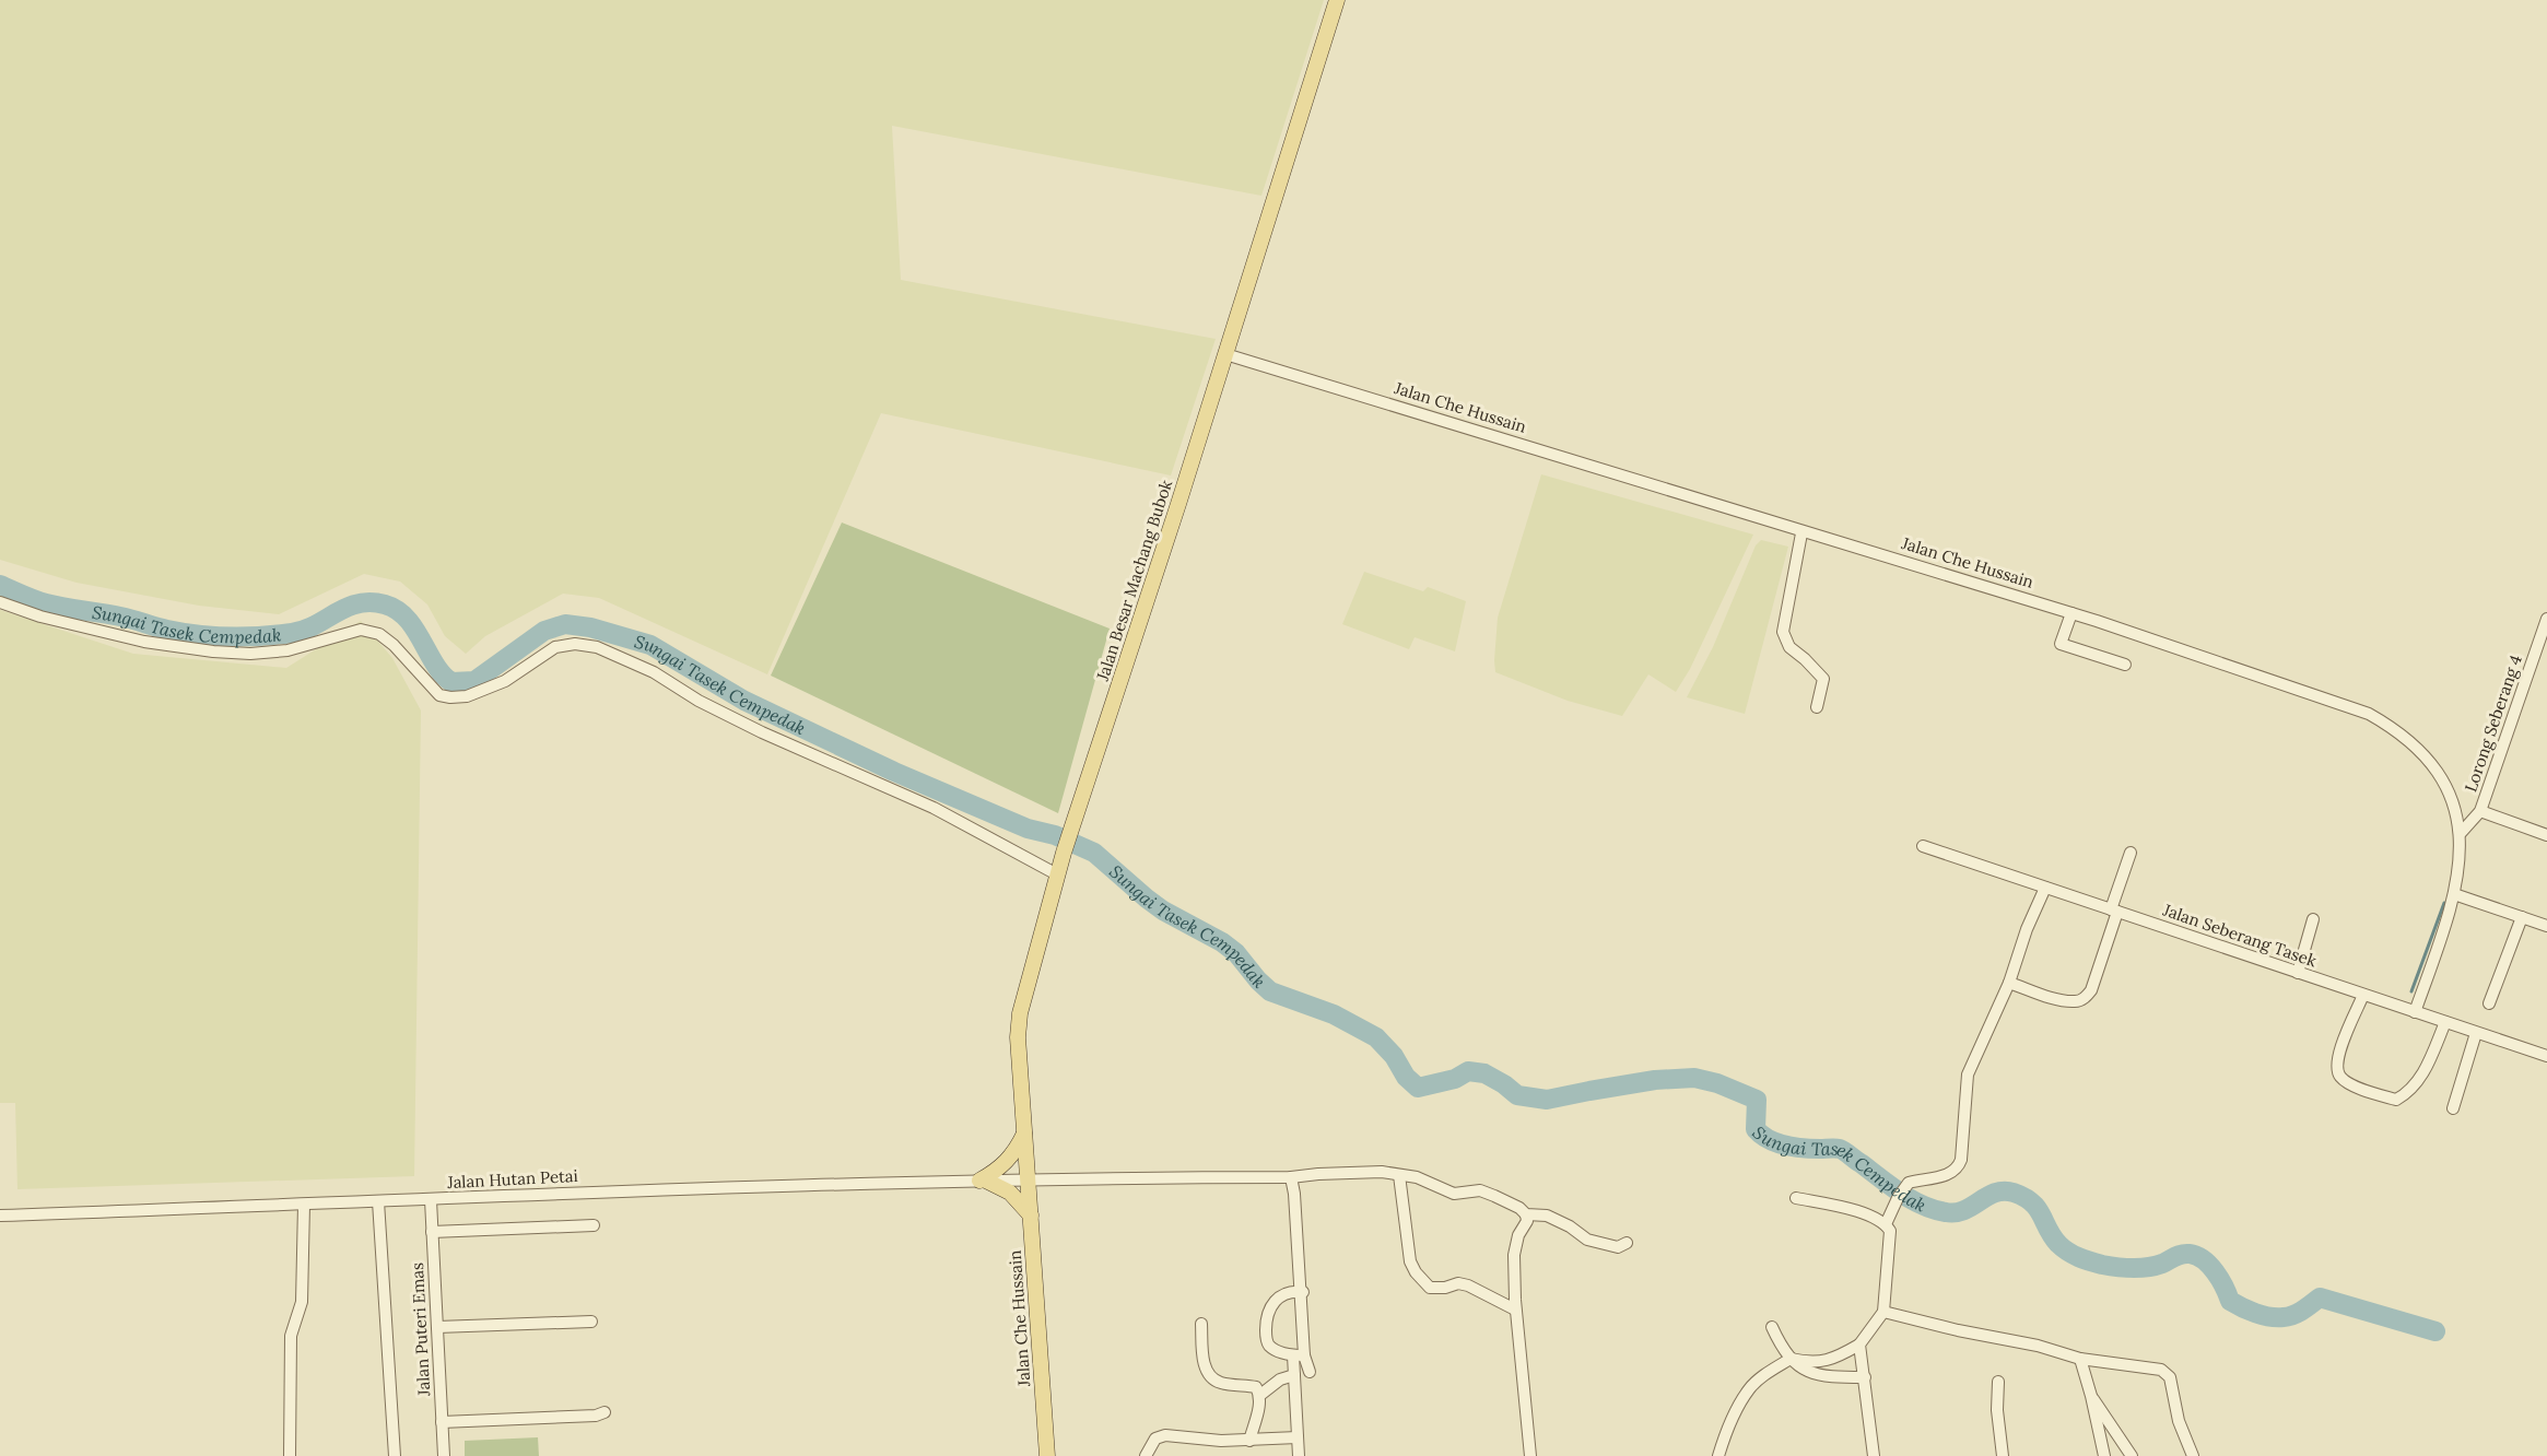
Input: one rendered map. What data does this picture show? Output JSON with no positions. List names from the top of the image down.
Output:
{
  "streets": {
    "main road": ["Jalan Che Hussain", "Jalan Besar Machang Bubok"],
    "street": [
      "Lorong Seberang 4",
      "Jalan Seberang Tasek",
      "Jalan Hutan Petai",
      "Jalan Puteri Emas"
    ]
  },
  "crossings": [
    ["Jalan Che Hussain", "Jalan Besar Machang Bubok"],
    ["Jalan Che Hussain", "Lorong Seberang 4"],
    ["Jalan Che Hussain", "Jalan Seberang Tasek"],
    ["Jalan Che Hussain", "Jalan Hutan Petai"],
    ["Jalan Besar Machang Bubok", "Jalan Hutan Petai"],
    ["Jalan Hutan Petai", "Jalan Puteri Emas"]
  ],
  "water": ["Sungai Tasek Cempedak"]
}
